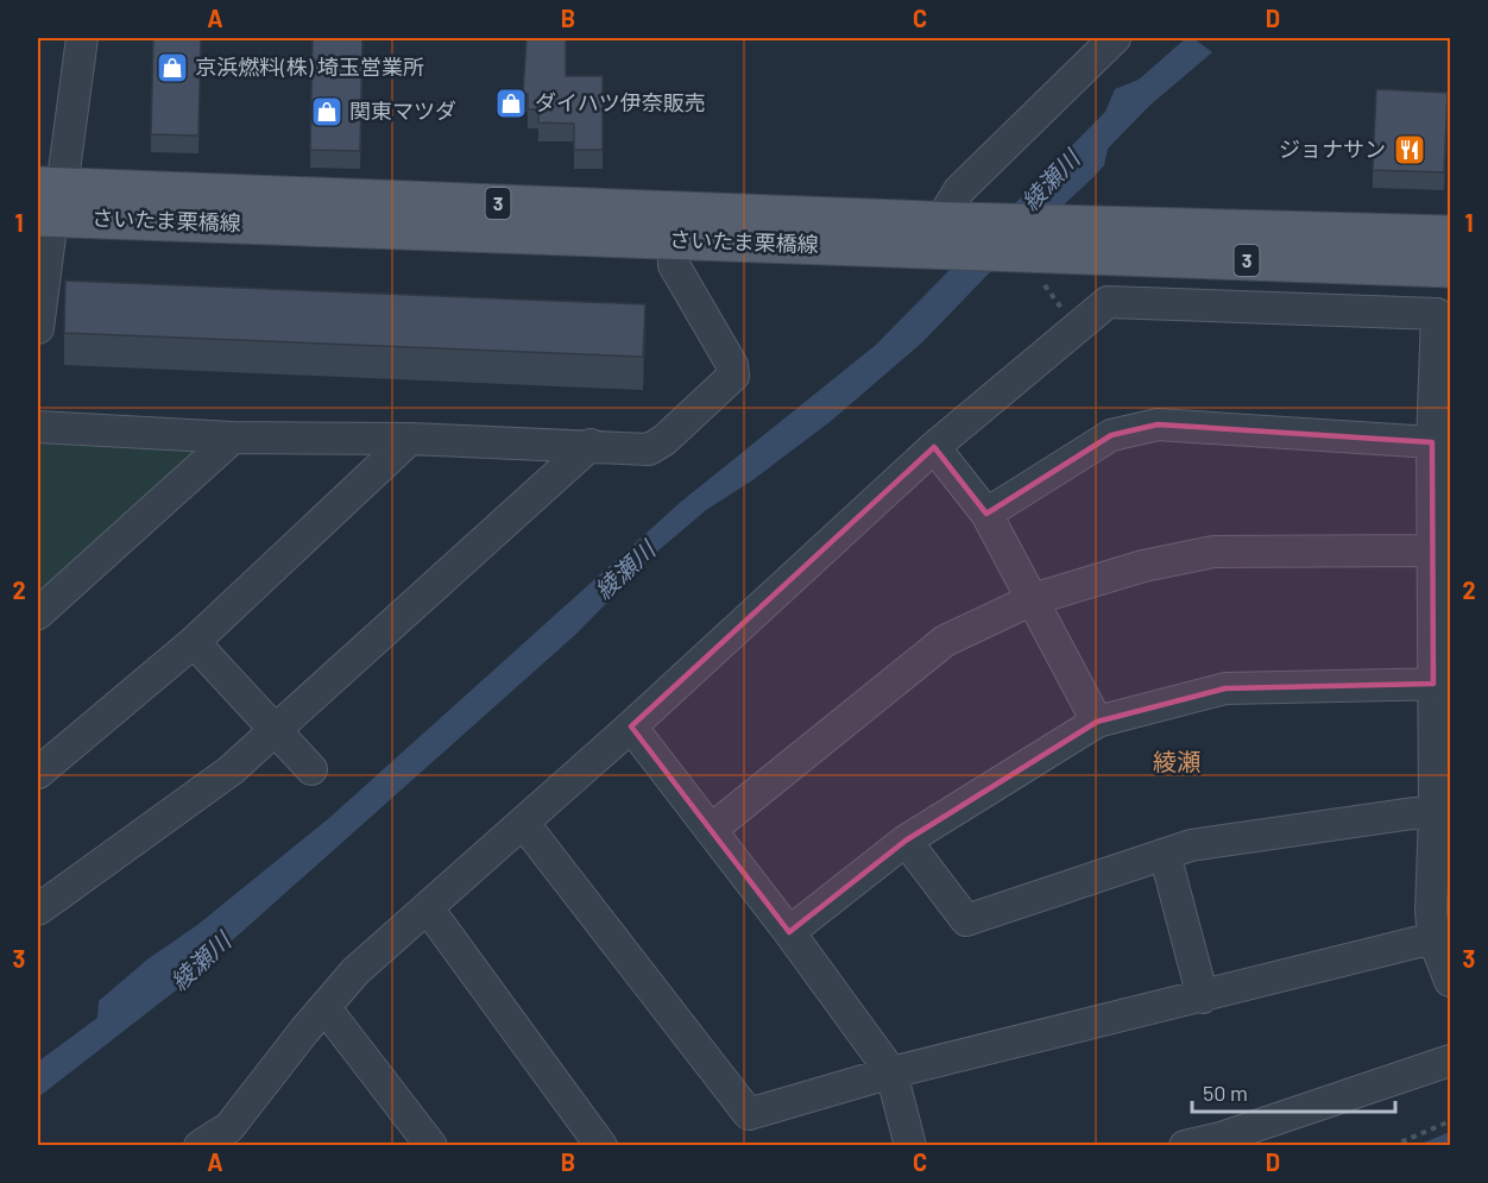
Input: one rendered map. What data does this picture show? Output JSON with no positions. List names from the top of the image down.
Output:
{
  "streets": {
    "main road": ["3", "さいたま栗橋線"]
  },
  "districts": ["綾瀬"],
  "water": ["綾瀬川"],
  "places": {
    "shop": ["京浜燃料(株) 埼玉営業所", "ダイハツ伊奈販売", "関東マツダ"],
    "restaurant": ["ジョナサン"]
  },
  "scale_bar": "50 m",
  "grid": {
    "columns": [
      "A",
      "B",
      "C",
      "D"
    ],
    "rows": ["1", "2", "3"]
  }
}
